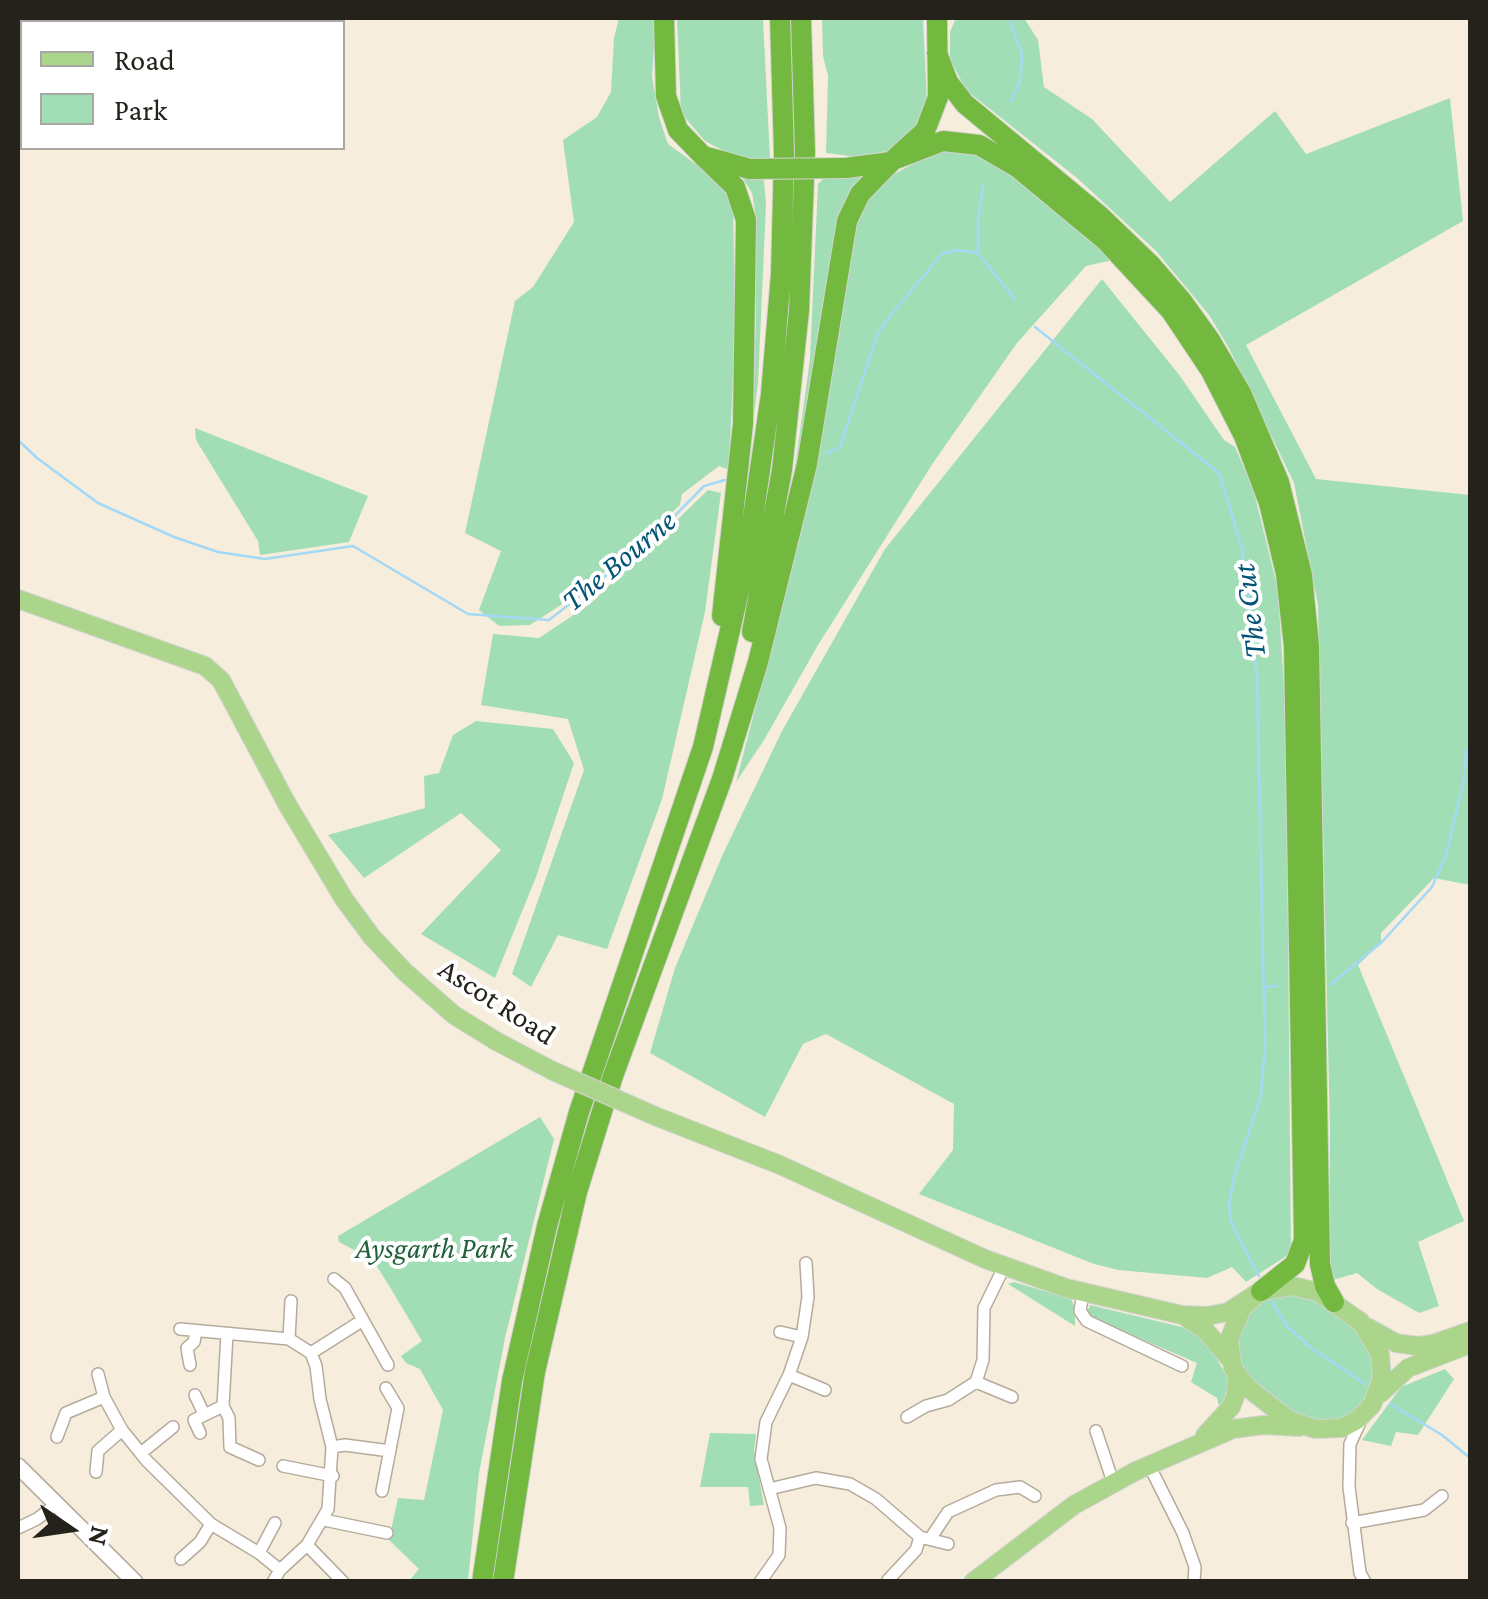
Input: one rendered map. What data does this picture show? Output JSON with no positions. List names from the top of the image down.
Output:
{
  "streets": {
    "main road": ["Ascot Road"]
  },
  "water": ["The Bourne", "The Cut"],
  "parks": ["Aysgarth Park"],
  "legend": ["Road", "Park"],
  "north": "right"
}
